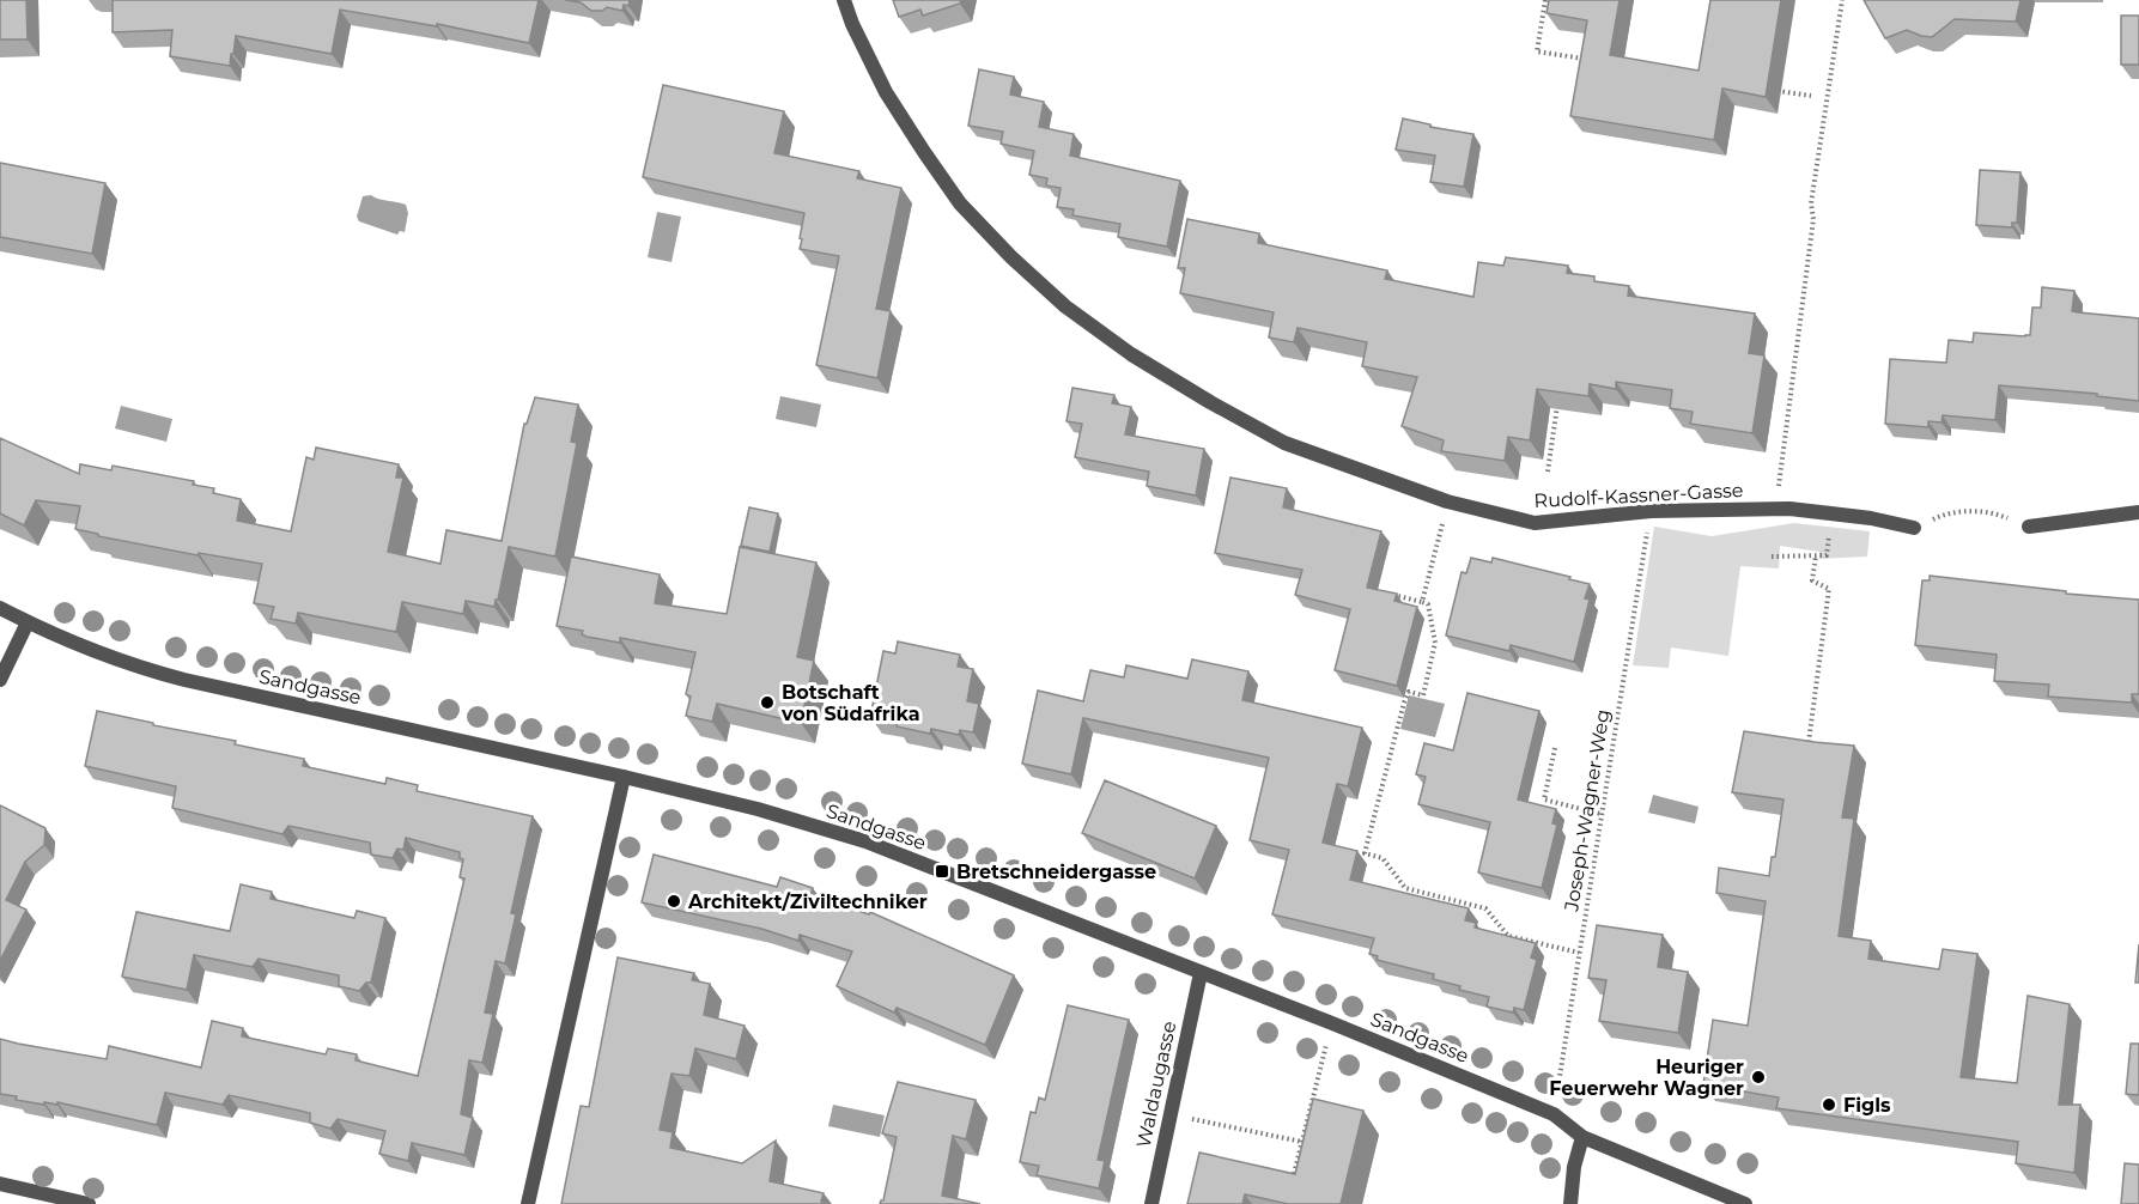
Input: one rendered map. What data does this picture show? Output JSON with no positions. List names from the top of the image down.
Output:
{
  "streets": {
    "street": ["Rudolf-Kassner-Gasse", "Sandgasse", "Waldaugasse"],
    "path": ["Joseph-Wagner-Weg"]
  },
  "crossings": [
    ["Rudolf-Kassner-Gasse", "Joseph-Wagner-Weg"],
    ["Sandgasse", "Joseph-Wagner-Weg"],
    ["Sandgasse", "Waldaugasse"]
  ],
  "places": {
    "other": [
      "Botschaft von Südafrika",
      "Architekt/Ziviltechniker",
      "Heuriger Feuerwehr Wagner",
      "Figls"
    ],
    "transit": ["Bretschneidergasse"]
  }
}
